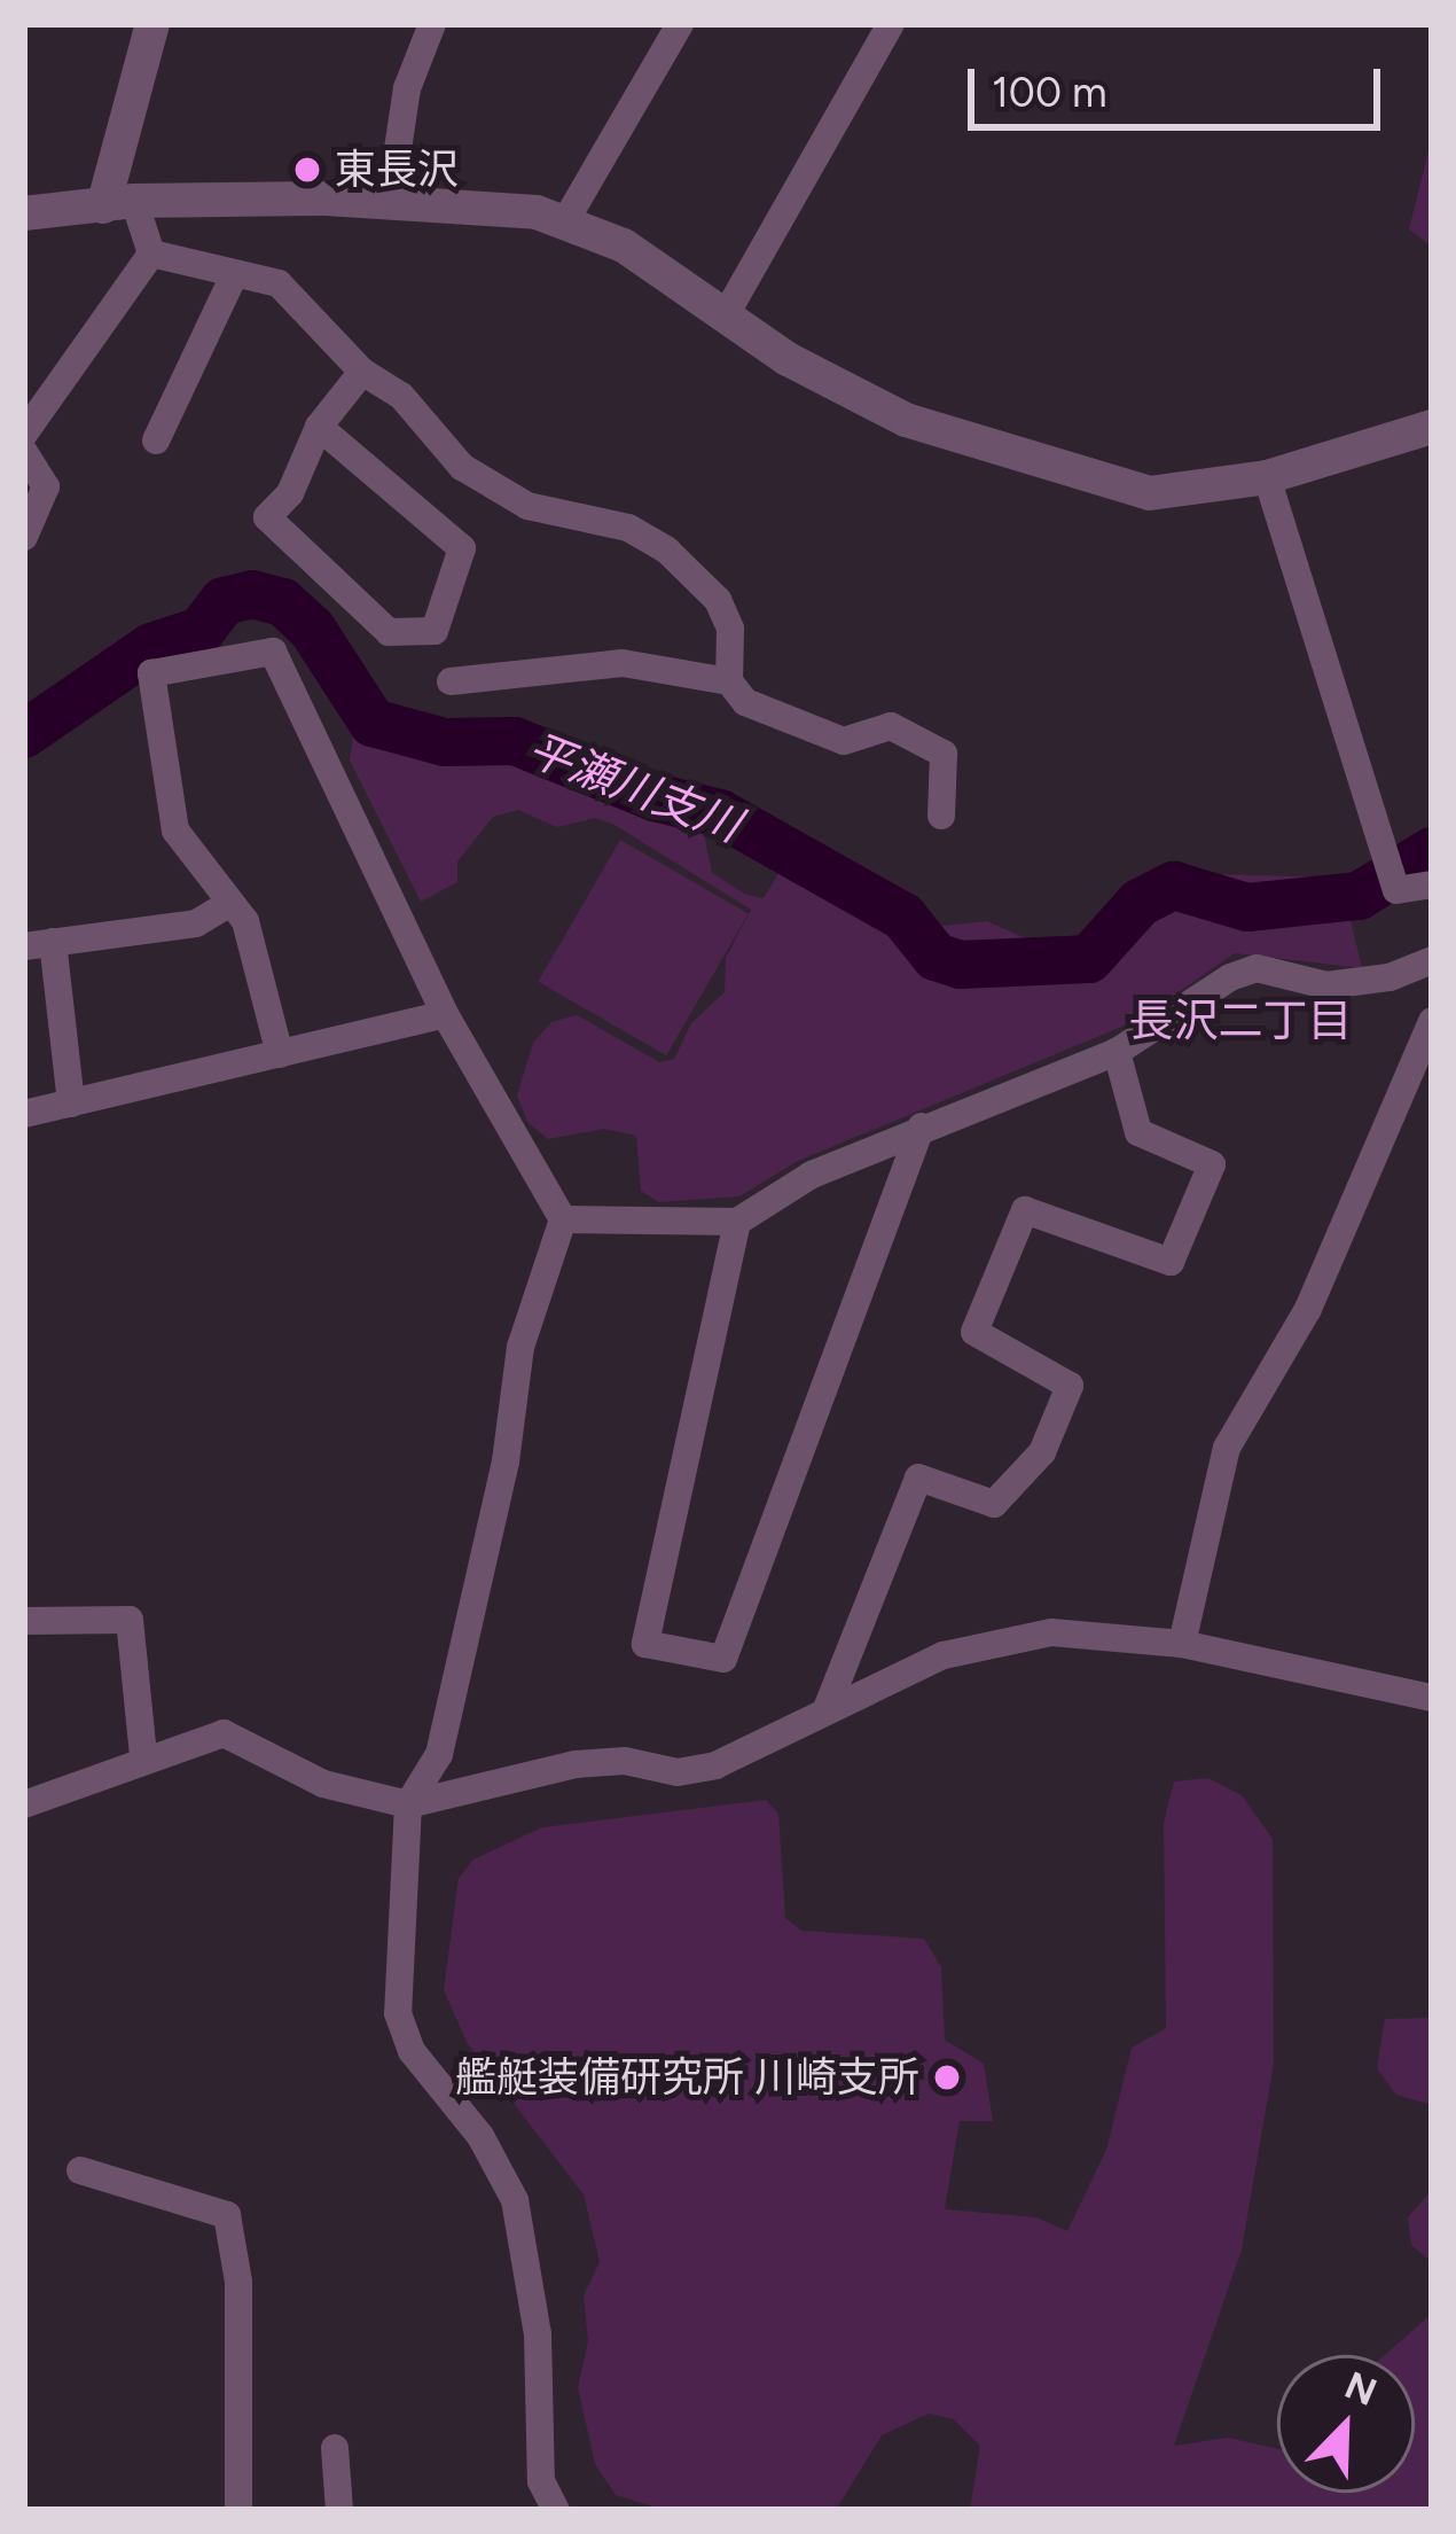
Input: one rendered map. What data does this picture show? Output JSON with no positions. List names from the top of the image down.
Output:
{
  "districts": ["長沢二丁目"],
  "water": ["平瀬川支川"],
  "places": ["東長沢", "艦艇装備研究所 川崎支所"],
  "scale_bar": "100 m",
  "north": "top right"
}
